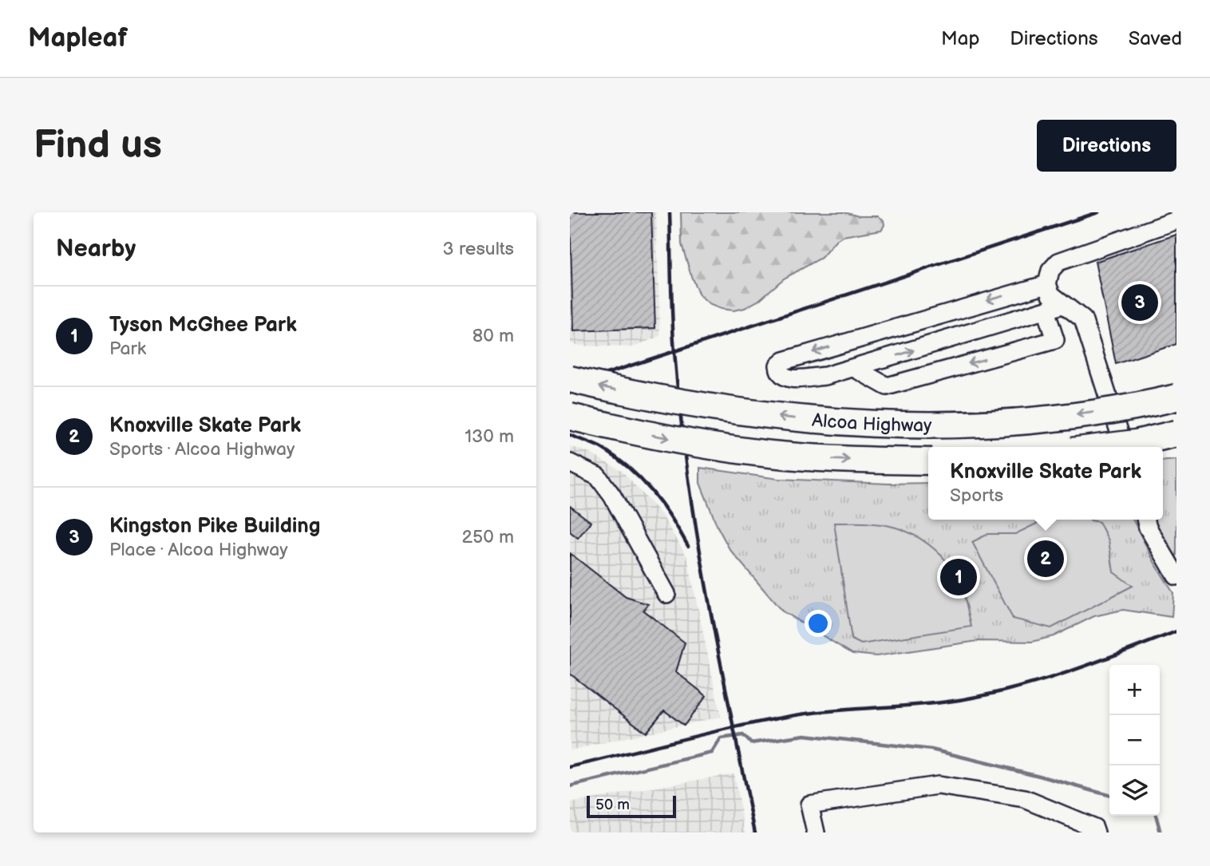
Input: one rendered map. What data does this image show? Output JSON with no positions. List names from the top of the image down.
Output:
{
  "streets": {
    "highway": ["Alcoa Highway"]
  },
  "scale_bar": "50 m",
  "page": {
    "header": "Mapleaf",
    "nav": ["Map", "Directions", "Saved"],
    "buttons": "Directions",
    "title": "Find us",
    "heading": ["Nearby", "3 results"],
    "pins": ["3", "2", "1"],
    "list": [
      {
        "mark": "1",
        "name": "Tyson McGhee Park",
        "note": "Park",
        "value": "80 m"
      },
      {
        "mark": "2",
        "name": "Knoxville Skate Park",
        "note": "Sports · Alcoa Highway",
        "value": "130 m"
      },
      {
        "mark": "3",
        "name": "Kingston Pike Building",
        "note": "Place · Alcoa Highway",
        "value": "250 m"
      }
    ],
    "popup": ["Knoxville Skate Park", "Sports"],
    "map_buttons": ["+", "−"],
    "scale": "50 m"
  }
}
